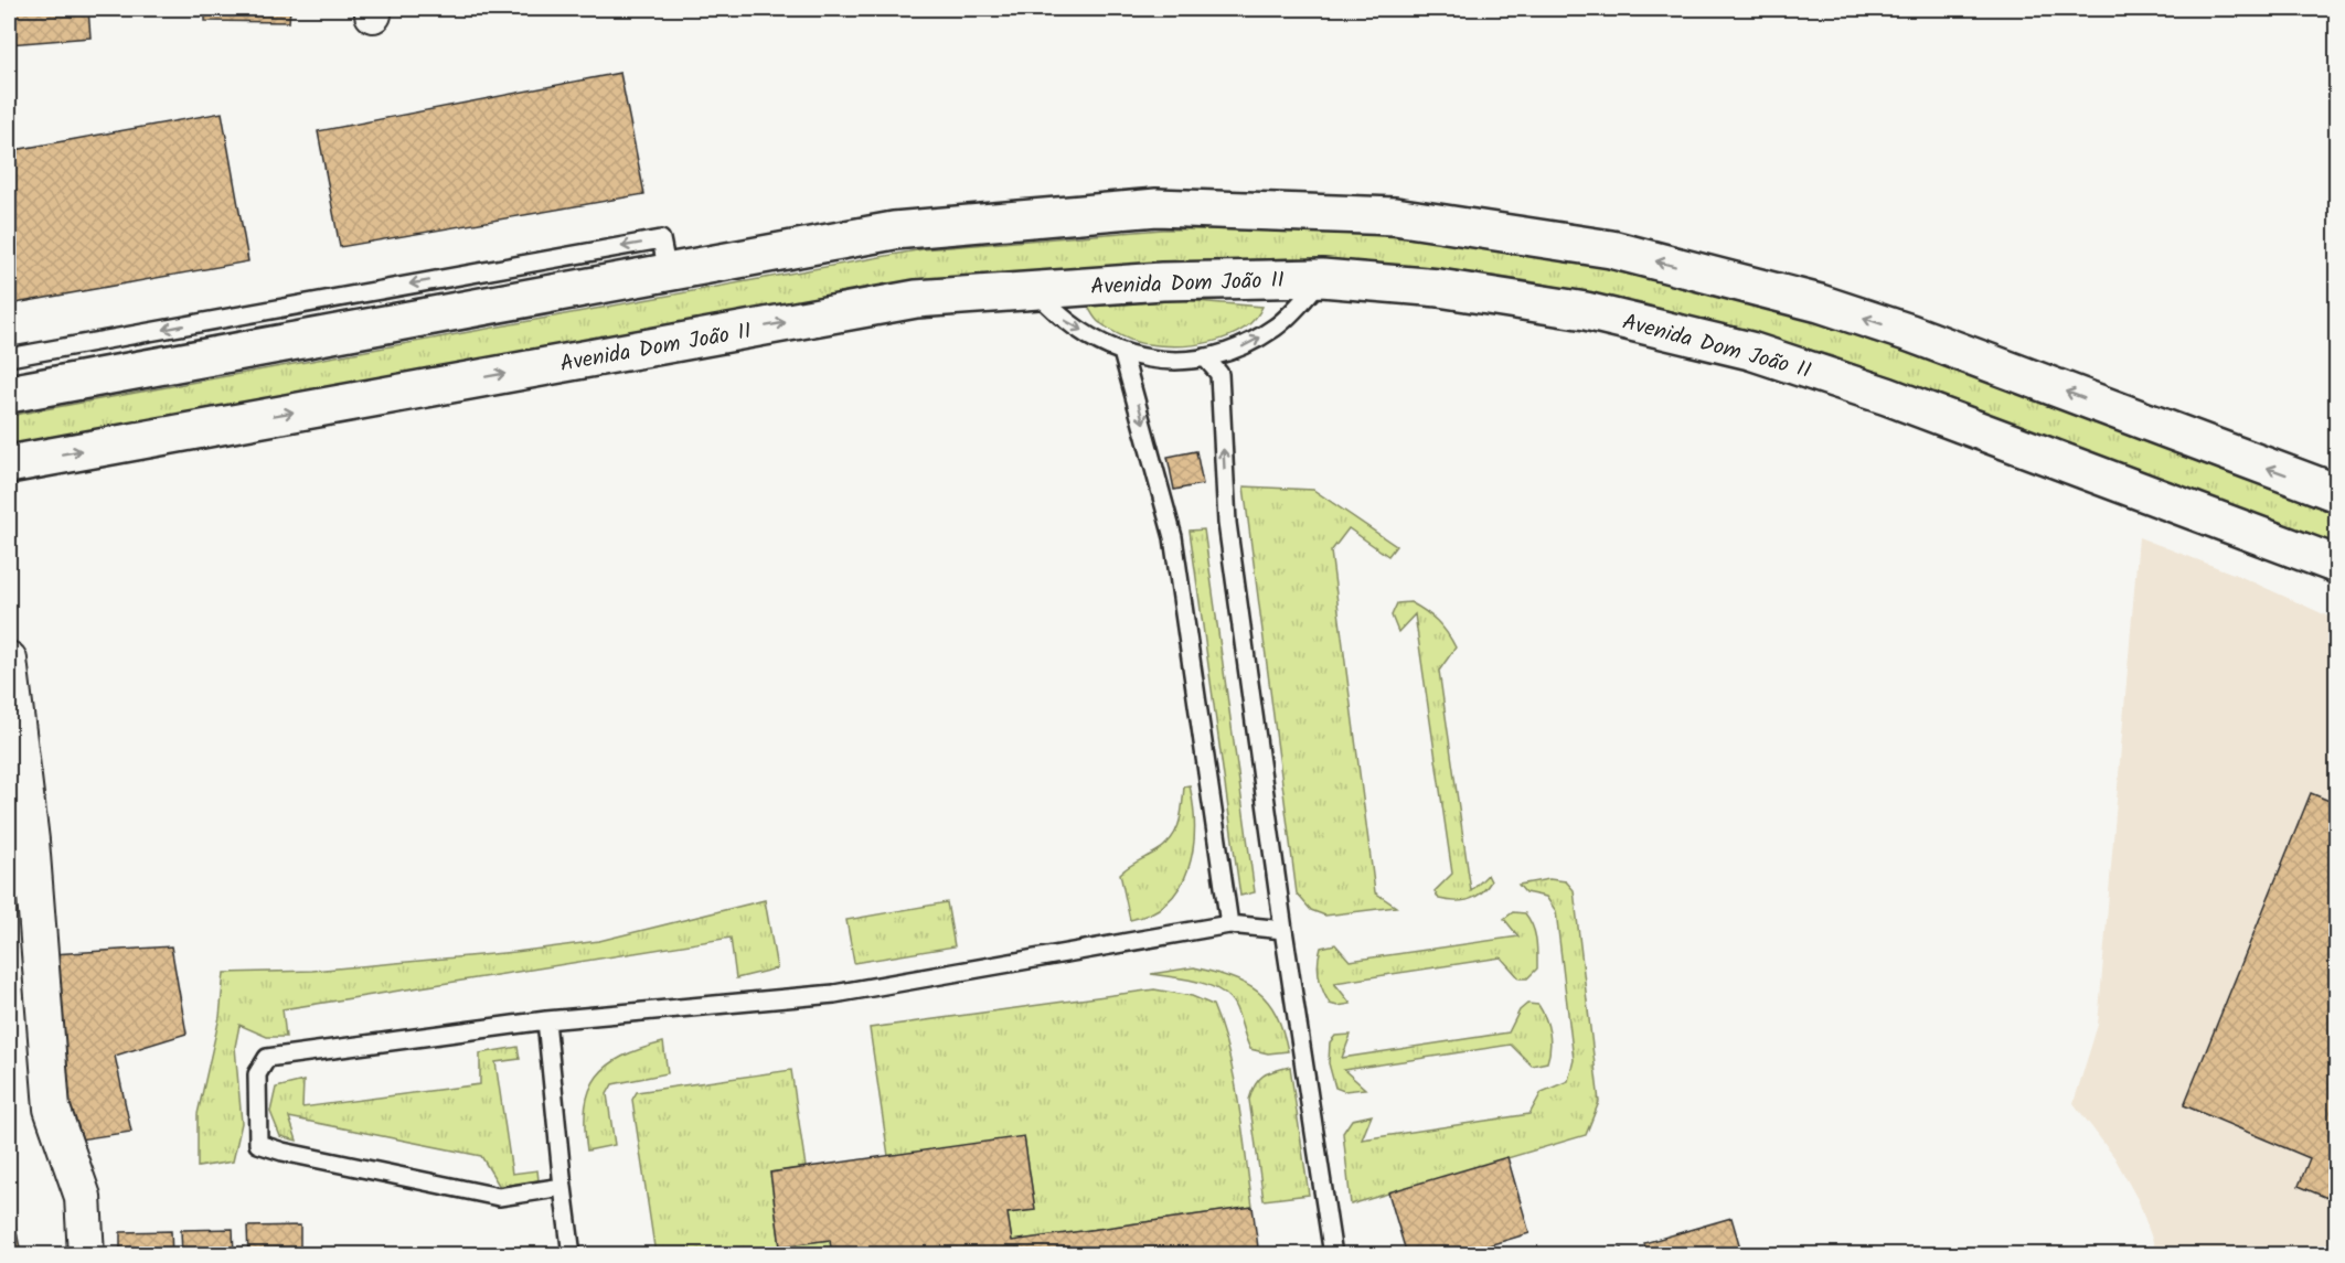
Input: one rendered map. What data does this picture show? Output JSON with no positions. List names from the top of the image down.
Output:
{
  "streets": {
    "main road": ["Avenida Dom João II"]
  }
}
